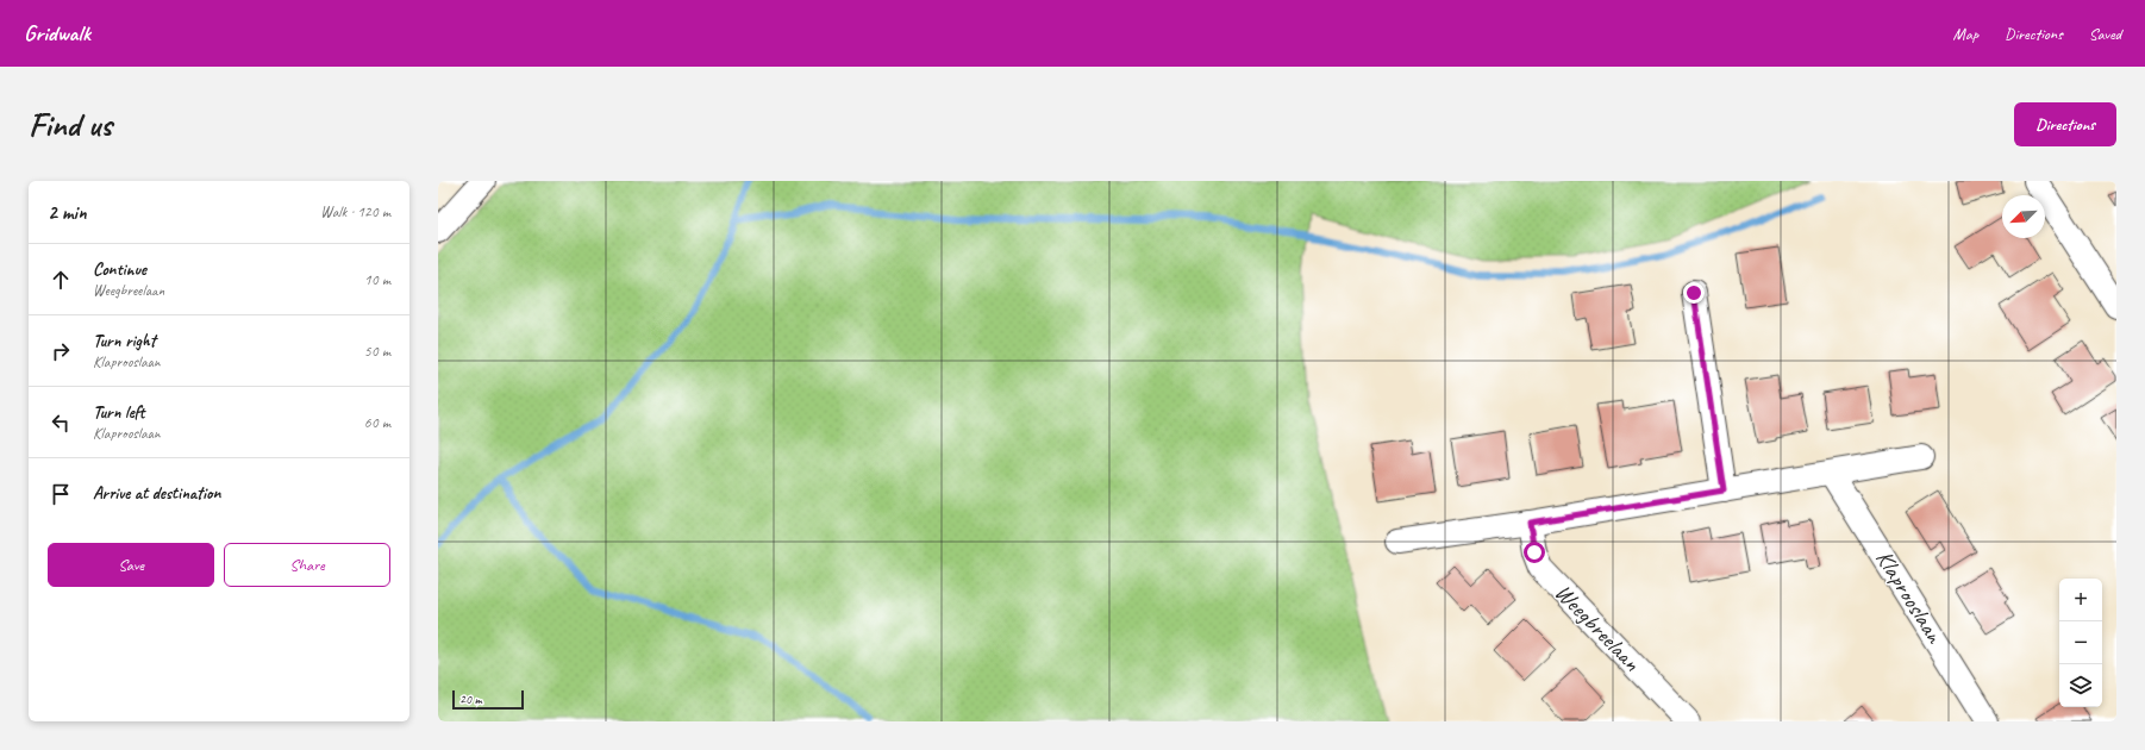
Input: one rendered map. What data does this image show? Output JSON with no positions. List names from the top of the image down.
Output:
{
  "streets": {
    "street": ["Klaprooslaan", "Weegbreelaan"]
  },
  "scale_bar": "20 m",
  "north": "bottom left",
  "page": {
    "header": "Gridwalk",
    "nav": ["Map", "Directions", "Saved"],
    "buttons": [
      "Directions",
      ["Save", "Share"]
    ],
    "title": "Find us",
    "heading": ["2 min", "Walk · 120 m"],
    "list": [
      ["Continue", "Weegbreelaan", "10 m"],
      ["Turn right", "Klaprooslaan", "50 m"],
      ["Turn left", "Klaprooslaan", "60 m"],
      "Arrive at destination"
    ],
    "map_buttons": ["+", "−"],
    "scale": "20 m"
  }
}
